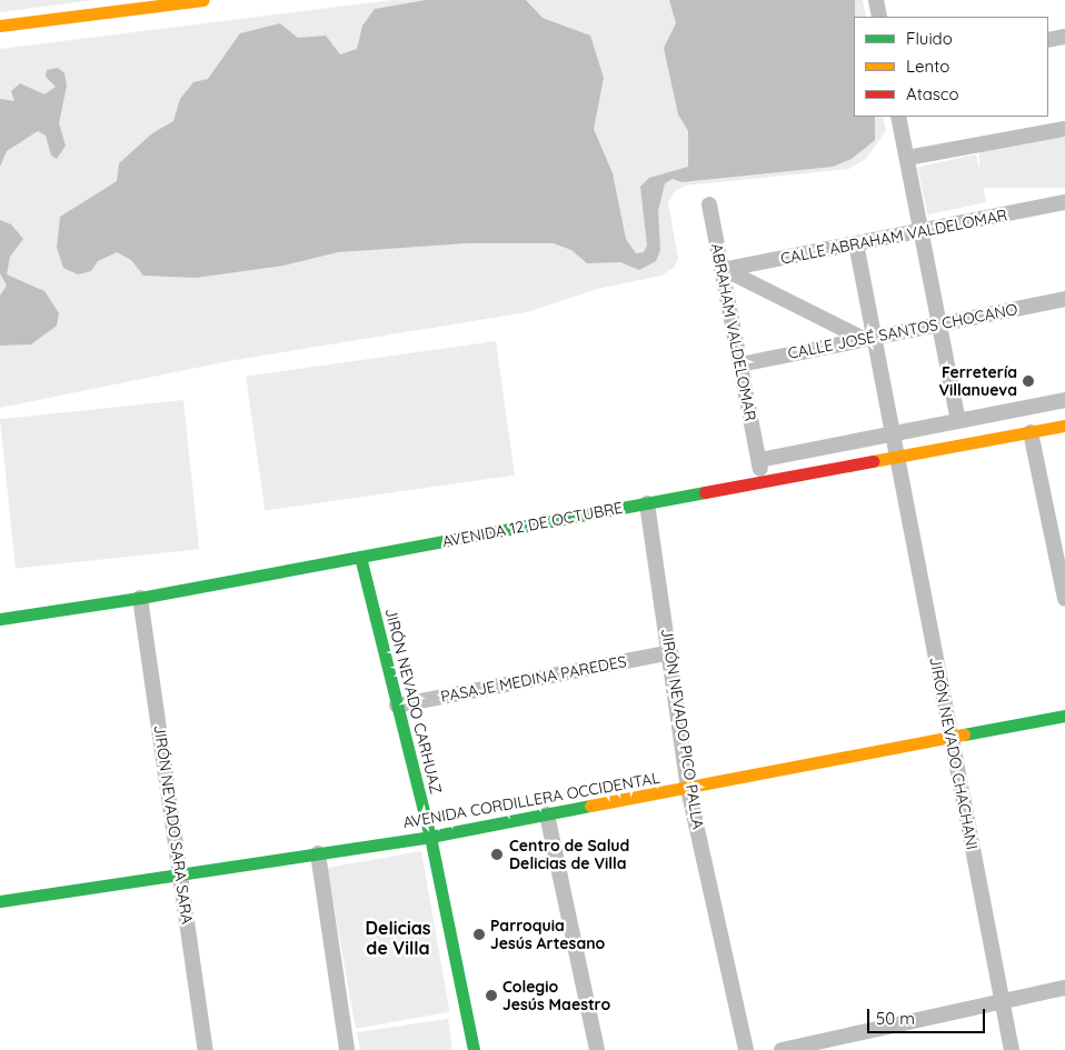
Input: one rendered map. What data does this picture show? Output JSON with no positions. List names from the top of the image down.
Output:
{
  "streets": {
    "street": [
      "CALLE ABRAHAM VALDELOMAR",
      "CALLE JOSÉ SANTOS CHOCANO",
      "ABRAHAM VALDELOMAR",
      "AVENIDA 12 DE OCTUBRE",
      "PASAJE MEDINA PAREDES",
      "JIRÓN NEVADO CARHUAZ",
      "JIRÓN NEVADO PICO PALLA",
      "JIRÓN NEVADO CHACHANI",
      "AVENIDA CORDILLERA OCCIDENTAL",
      "JIRÓN NEVADO SARA SARA"
    ]
  },
  "crossings": [
    ["CALLE ABRAHAM VALDELOMAR", "ABRAHAM VALDELOMAR"],
    ["CALLE ABRAHAM VALDELOMAR", "JIRÓN NEVADO CHACHANI"],
    ["CALLE JOSÉ SANTOS CHOCANO", "ABRAHAM VALDELOMAR"],
    ["CALLE JOSÉ SANTOS CHOCANO", "JIRÓN NEVADO CHACHANI"],
    ["ABRAHAM VALDELOMAR", "AVENIDA 12 DE OCTUBRE"],
    ["AVENIDA 12 DE OCTUBRE", "JIRÓN NEVADO CARHUAZ"],
    ["AVENIDA 12 DE OCTUBRE", "JIRÓN NEVADO PICO PALLA"],
    ["AVENIDA 12 DE OCTUBRE", "JIRÓN NEVADO CHACHANI"],
    ["AVENIDA 12 DE OCTUBRE", "JIRÓN NEVADO SARA SARA"],
    ["PASAJE MEDINA PAREDES", "JIRÓN NEVADO CARHUAZ"],
    ["PASAJE MEDINA PAREDES", "JIRÓN NEVADO PICO PALLA"],
    ["JIRÓN NEVADO CARHUAZ", "AVENIDA CORDILLERA OCCIDENTAL"],
    ["JIRÓN NEVADO PICO PALLA", "AVENIDA CORDILLERA OCCIDENTAL"],
    ["JIRÓN NEVADO CHACHANI", "AVENIDA CORDILLERA OCCIDENTAL"],
    ["AVENIDA CORDILLERA OCCIDENTAL", "JIRÓN NEVADO SARA SARA"]
  ],
  "districts": ["Delicias de Villa"],
  "places": [
    "Ferretería Villanueva",
    "Centro de Salud Delicias de Villa",
    "Parroquia Jesús Artesano",
    "Colegio Jesús Maestro"
  ],
  "legend": ["Fluido", "Lento", "Atasco"],
  "scale_bar": "50 m"
}
